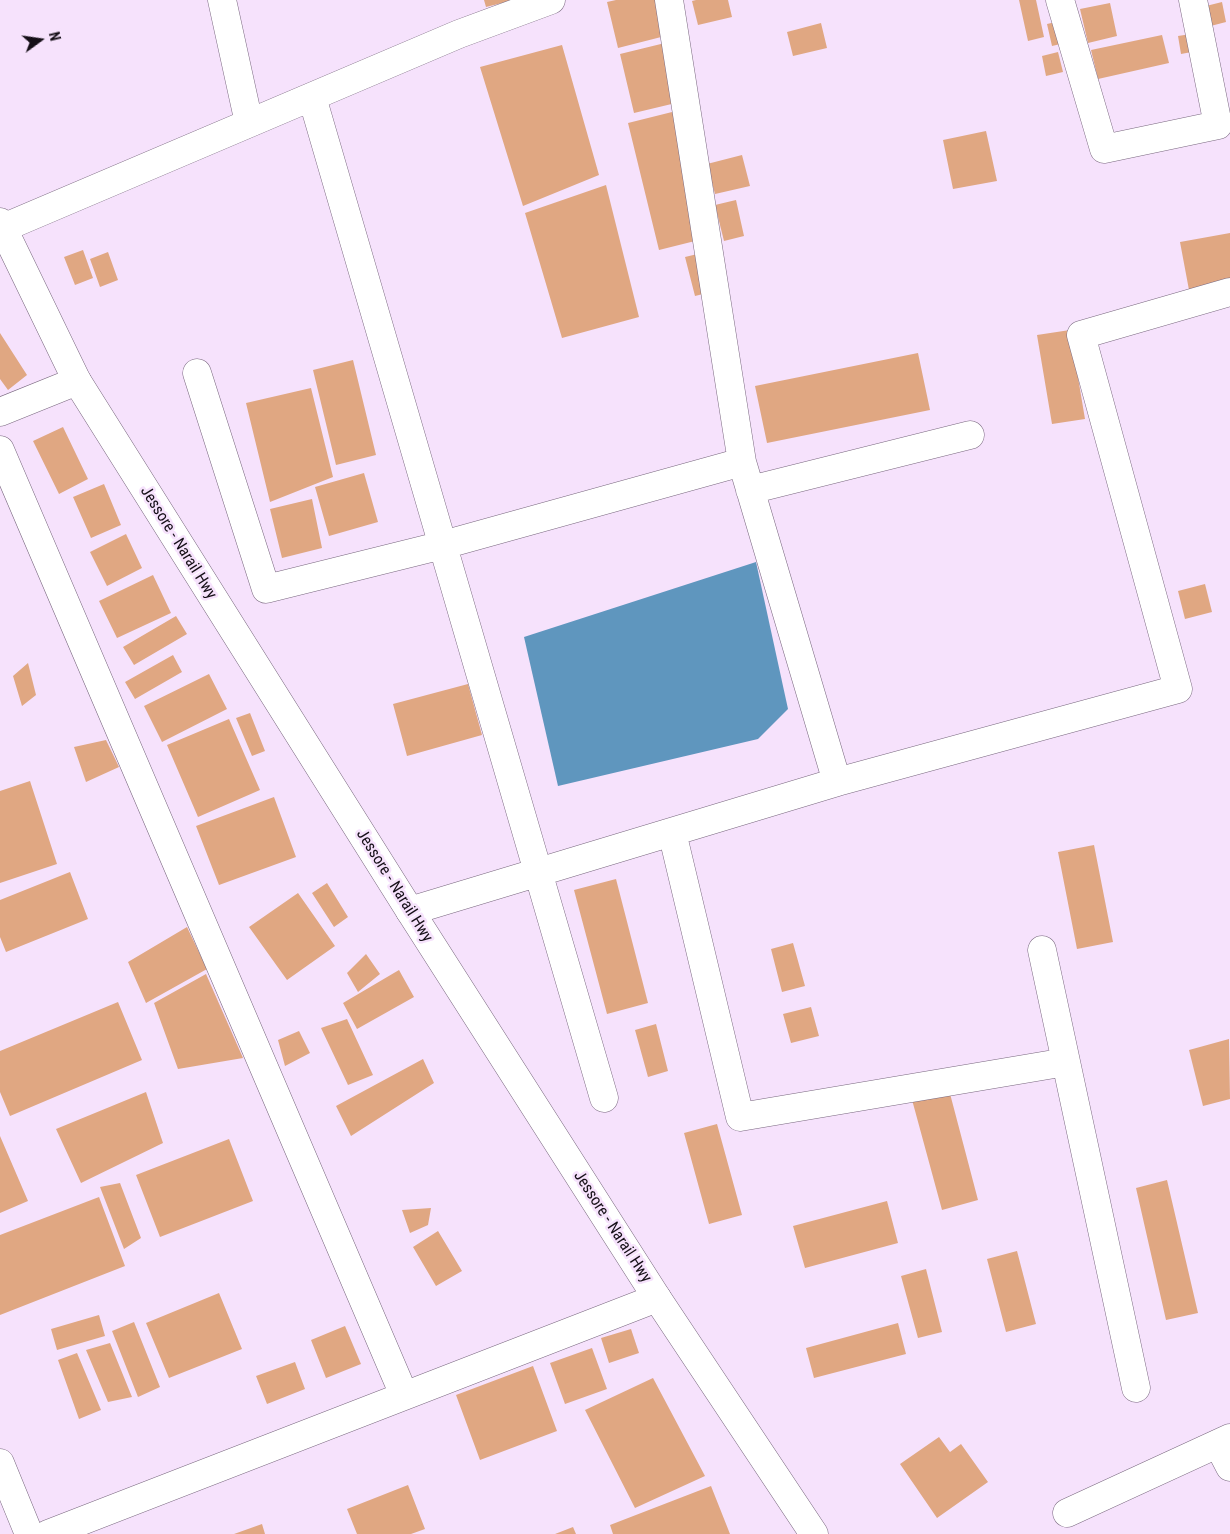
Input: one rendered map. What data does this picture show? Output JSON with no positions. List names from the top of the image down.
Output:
{
  "streets": {
    "main road": ["Jessore - Narail Hwy"]
  },
  "north": "right"
}
